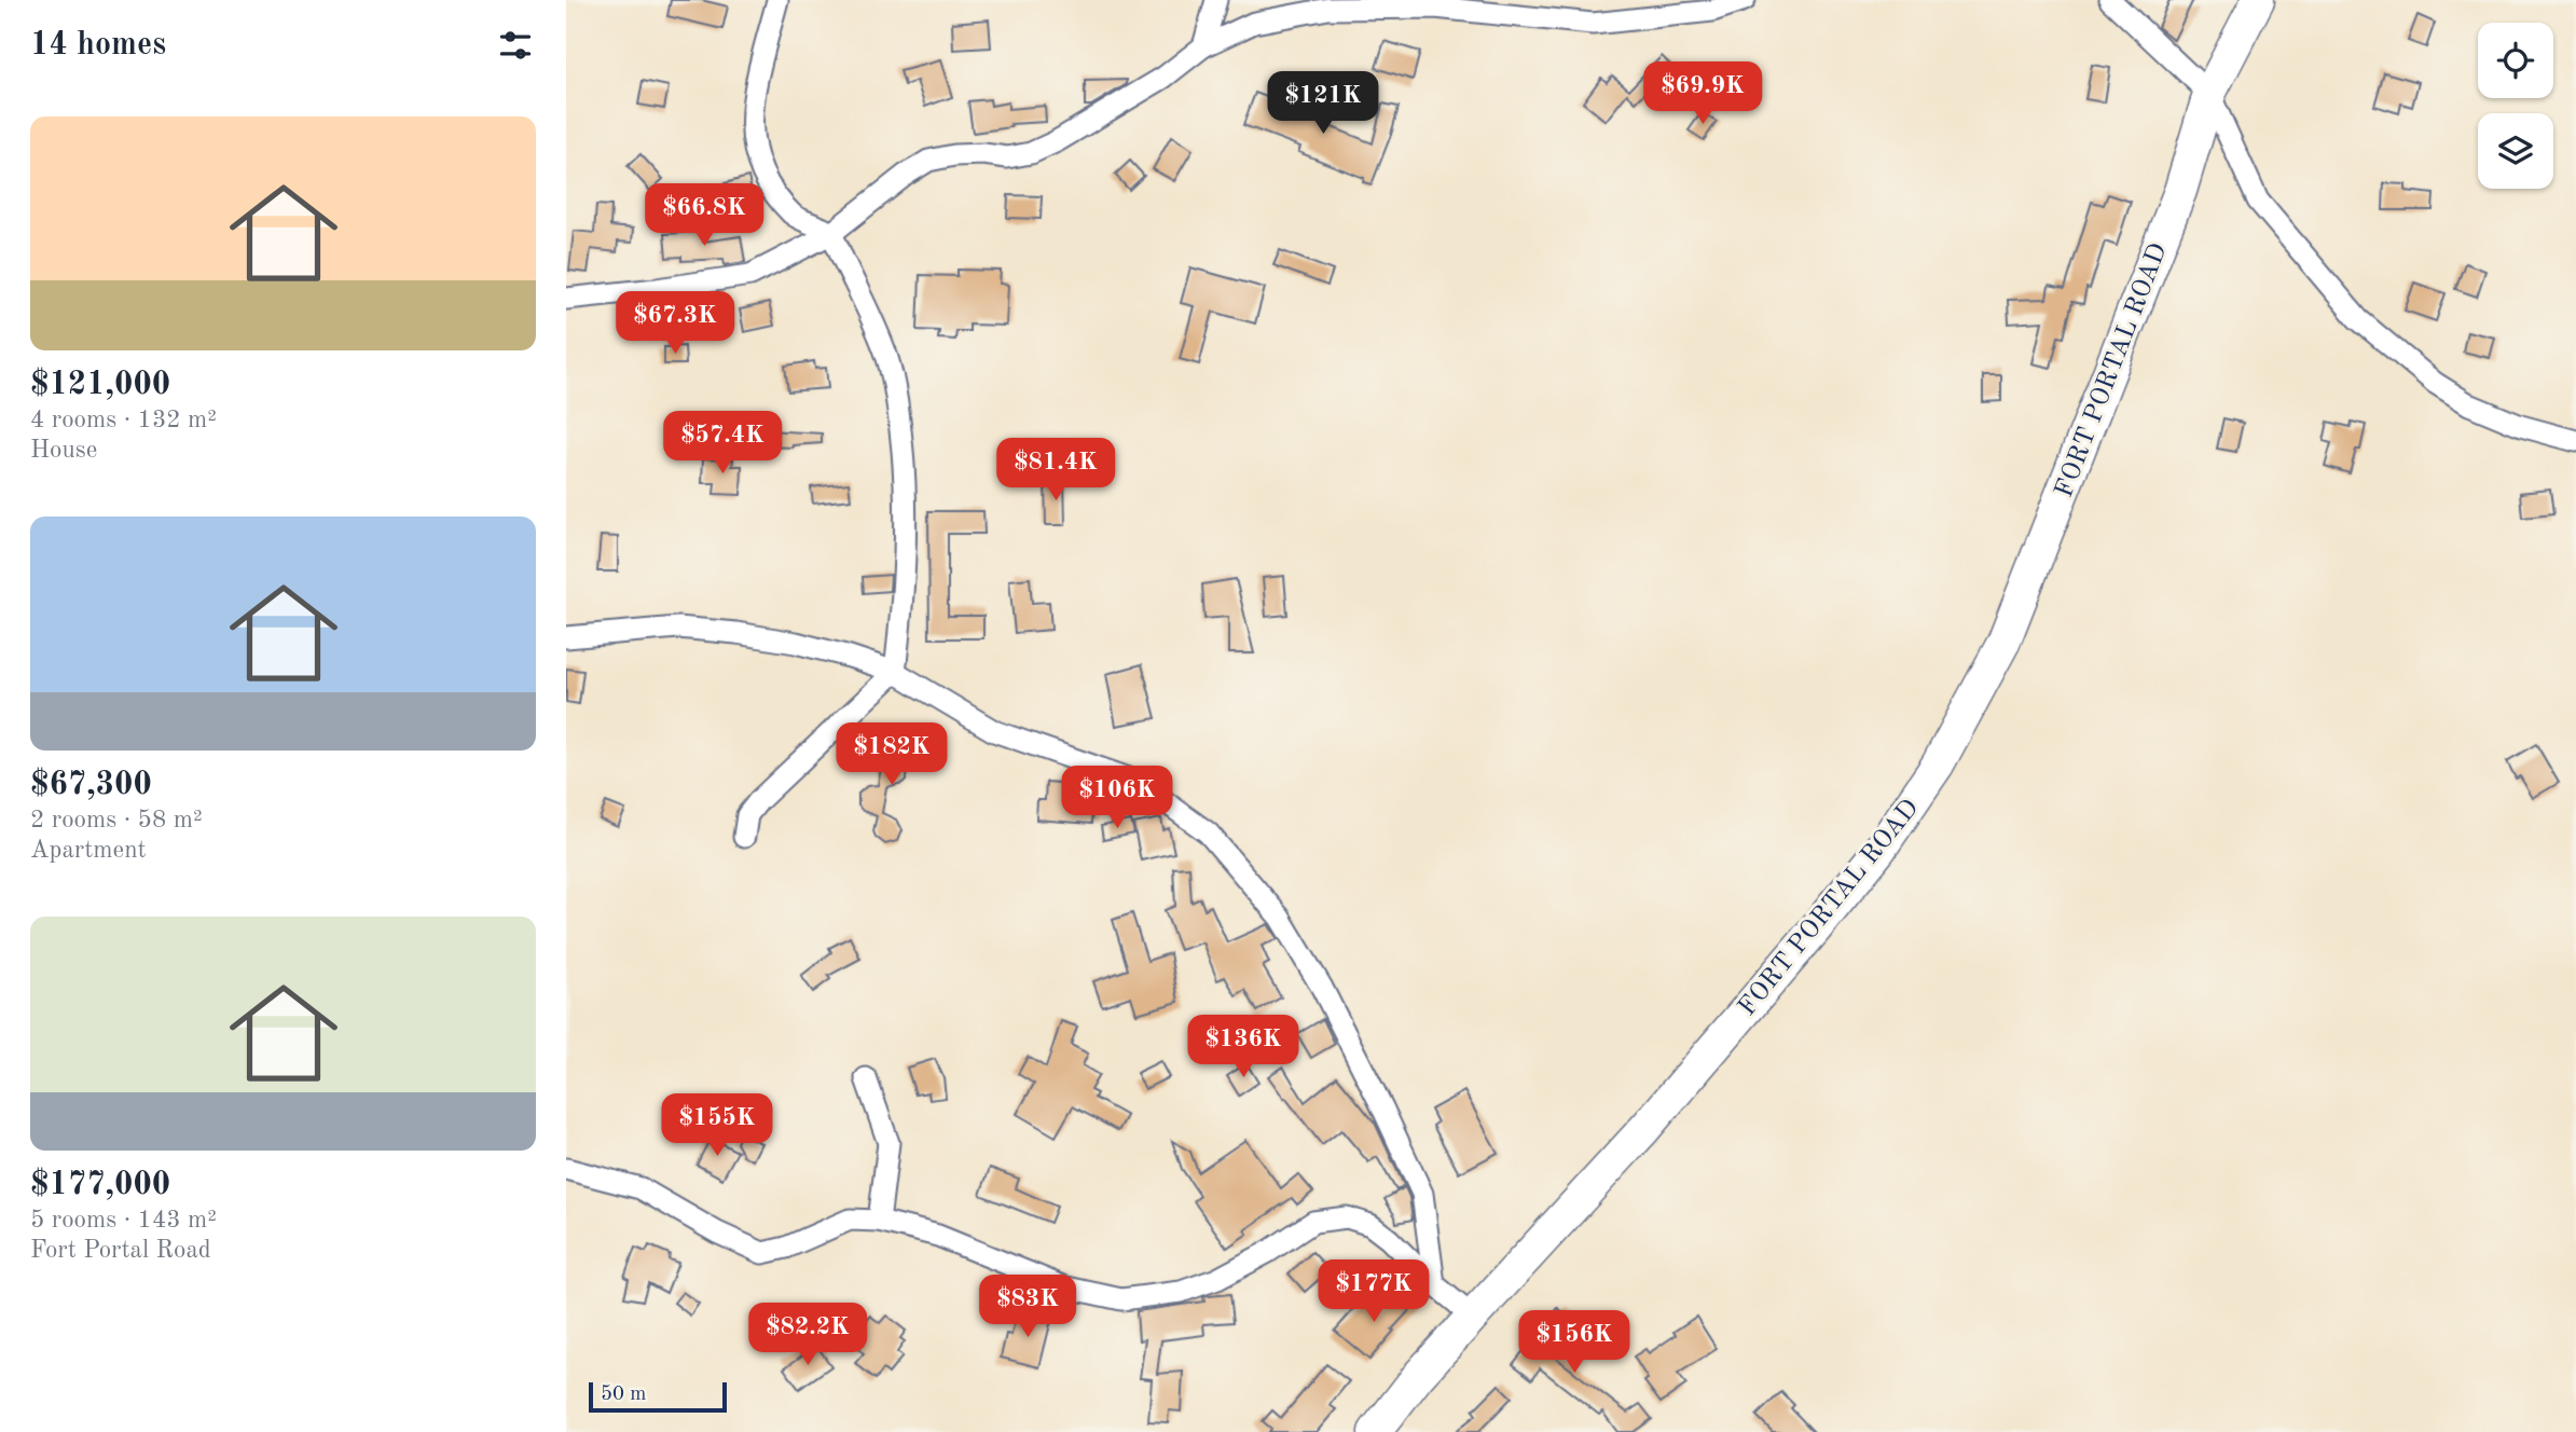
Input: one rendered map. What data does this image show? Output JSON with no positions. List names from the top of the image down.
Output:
{
  "streets": {
    "main road": ["FORT PORTAL ROAD"]
  },
  "scale_bar": "50 m",
  "page": {
    "heading": "14 homes",
    "price": [
      "$69.9K",
      "$121K",
      "$66.8K",
      "$67.3K",
      "$57.4K",
      "$81.4K",
      "$182K",
      "$106K",
      "$136K",
      "$155K",
      "$177K",
      "$83K",
      "$82.2K",
      "$156K"
    ],
    "list": [
      {
        "name": "$121,000",
        "note": "4 rooms · 132 m² · House"
      },
      {
        "name": "$67,300",
        "note": "2 rooms · 58 m² · Apartment"
      },
      {
        "name": "$177,000",
        "note": "5 rooms · 143 m² · Fort Portal Road"
      }
    ],
    "scale": "50 m"
  }
}
